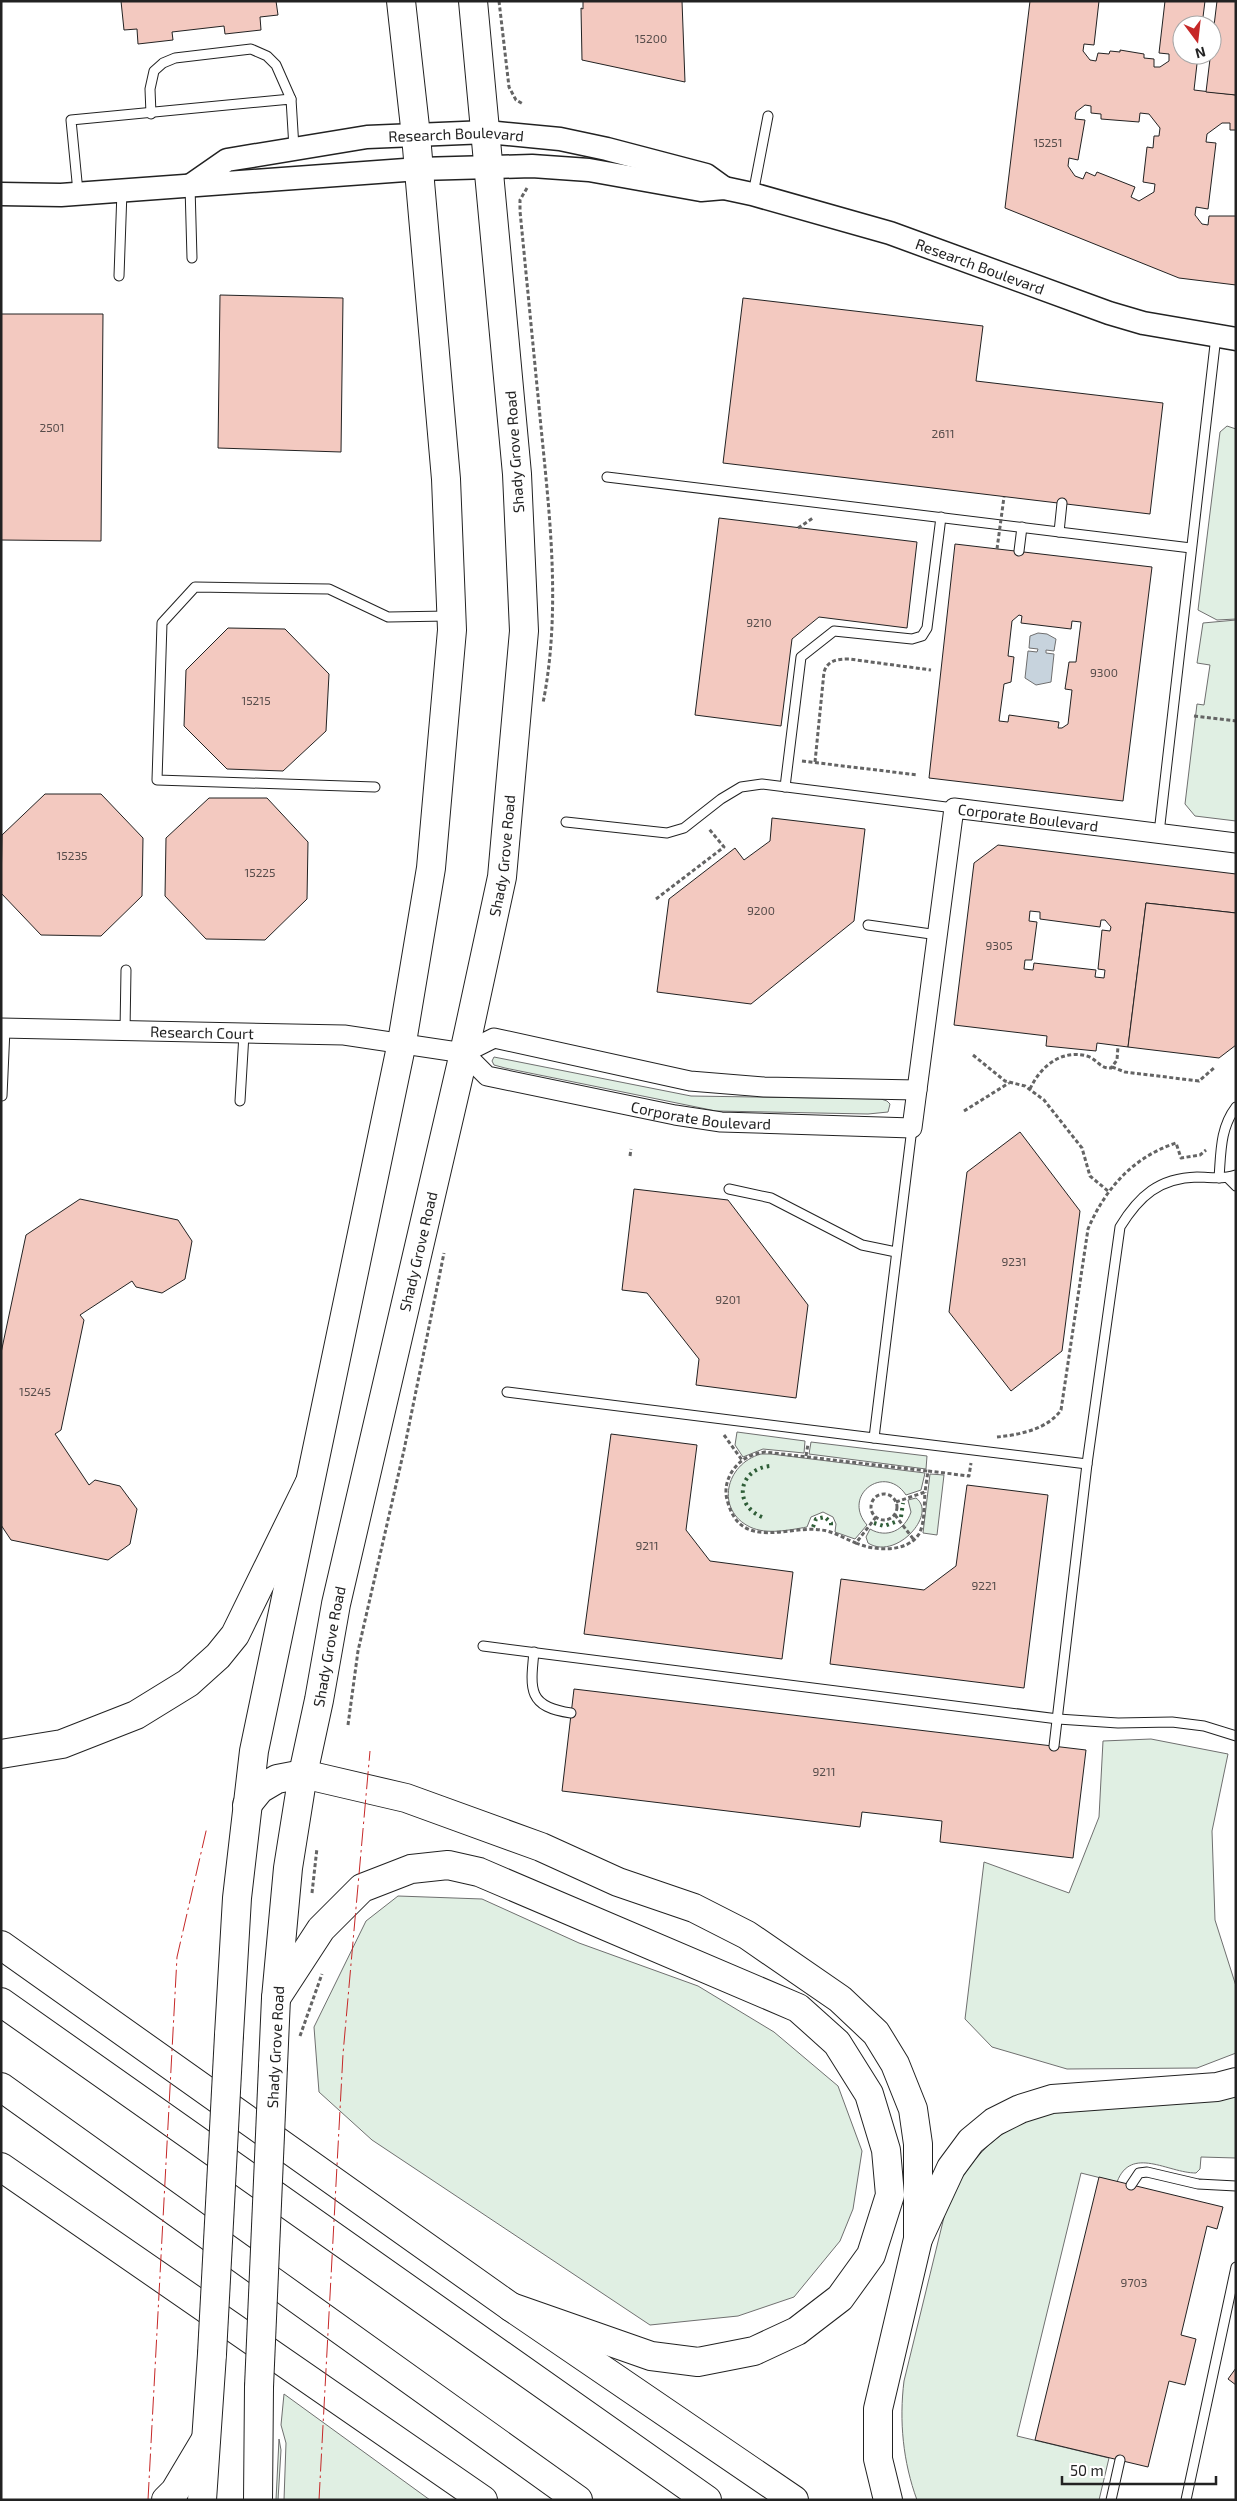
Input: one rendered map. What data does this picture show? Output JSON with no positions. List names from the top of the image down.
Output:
{
  "streets": {
    "main road": ["Shady Grove Road"],
    "street": ["Research Boulevard", "Corporate Boulevard", "Research Court"]
  },
  "crossings": [
    ["Research Boulevard", "Shady Grove Road"],
    ["Shady Grove Road", "Corporate Boulevard"]
  ],
  "house_numbers": [
    "15200",
    "15251",
    "2501",
    "2611",
    "9210",
    "9300",
    "15215",
    "15235",
    "15225",
    "9200",
    "9305",
    "9231",
    "9201",
    "15245",
    "9211",
    "9221",
    "9211",
    "9703"
  ],
  "scale_bar": "50 m",
  "north": "bottom"
}
